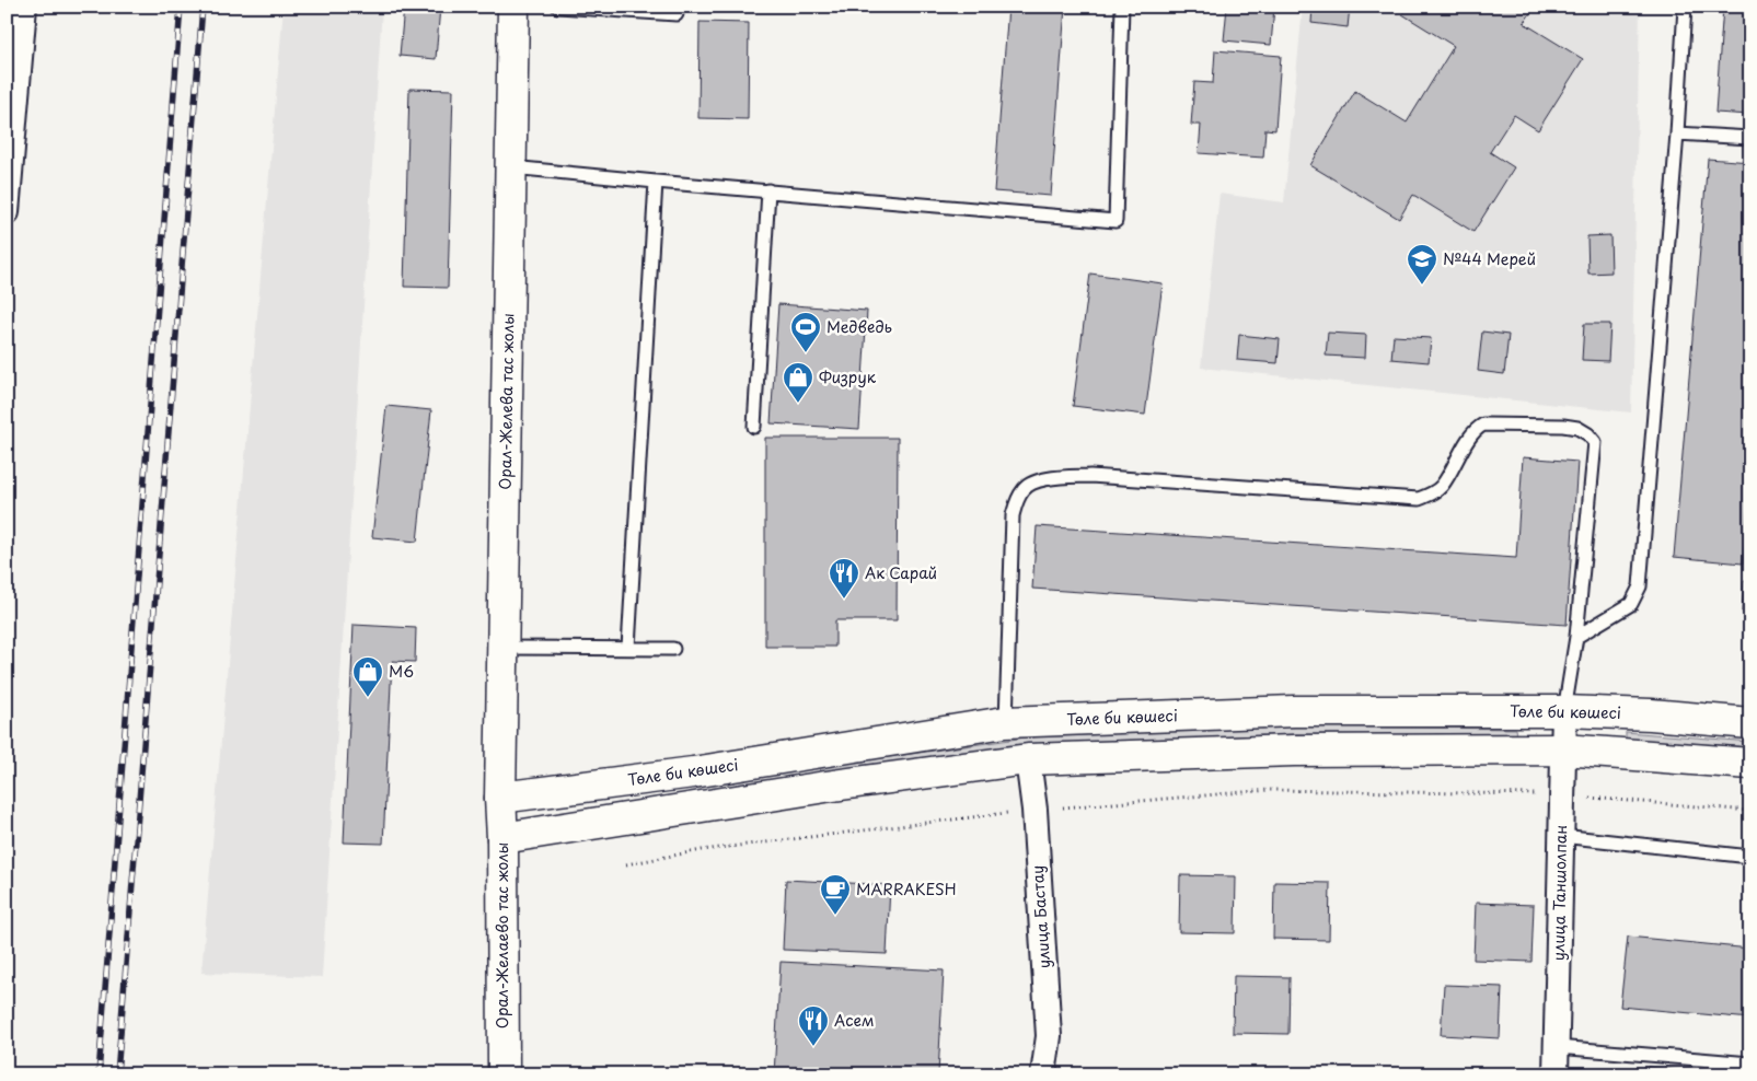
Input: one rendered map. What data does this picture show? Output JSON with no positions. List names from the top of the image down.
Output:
{
  "streets": {
    "main road": ["Орал-Желева тас жолы", "Төле би көшесі", "Орал-Желаево тас жолы"],
    "street": ["улица Таншолпан", "улица Бастау"]
  },
  "crossings": [
    ["Орал-Желева тас жолы", "Төле би көшесі"],
    ["Орал-Желева тас жолы", "Орал-Желаево тас жолы"],
    ["Төле би көшесі", "улица Таншолпан"],
    ["Төле би көшесі", "Орал-Желаево тас жолы"]
  ],
  "places": {
    "school or university": ["№44 Мерей"],
    "sports": ["Медведь"],
    "shop": ["Физрук", "М6"],
    "restaurant": ["Ак Сарай", "Асем"],
    "cafe": ["MARRAKESH"]
  }
}
